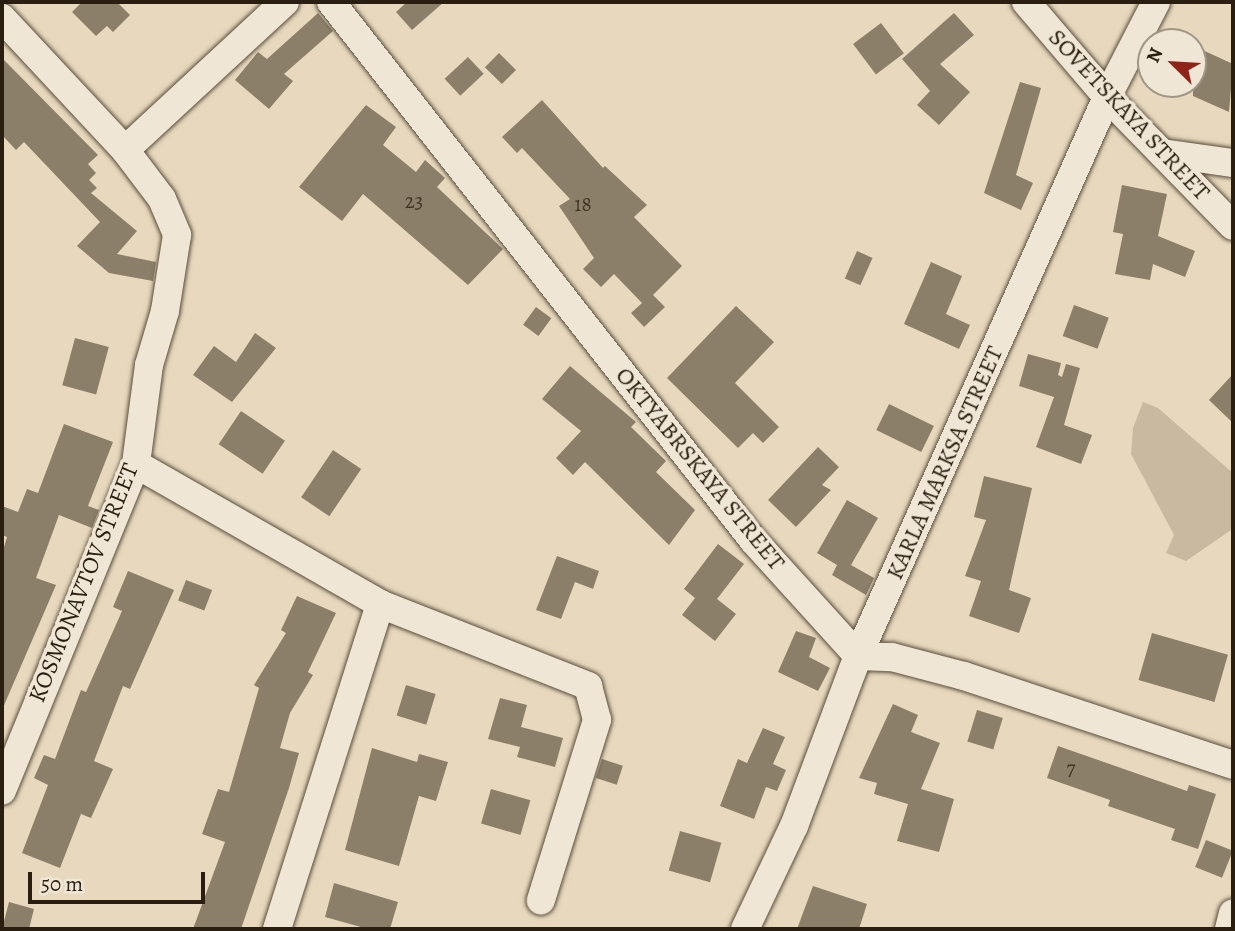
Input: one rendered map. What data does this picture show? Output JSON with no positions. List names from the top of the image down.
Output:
{
  "streets": {
    "street": [
      "SOVETSKAYA STREET",
      "KARLA MARKSA STREET",
      "OKTYABRSKAYA STREET",
      "KOSMONAVTOV STREET"
    ]
  },
  "crossings": [
    ["SOVETSKAYA STREET", "KARLA MARKSA STREET"],
    ["KARLA MARKSA STREET", "OKTYABRSKAYA STREET"]
  ],
  "house_numbers": ["23", "18", "7"],
  "scale_bar": "50 m",
  "north": "top left"
}
